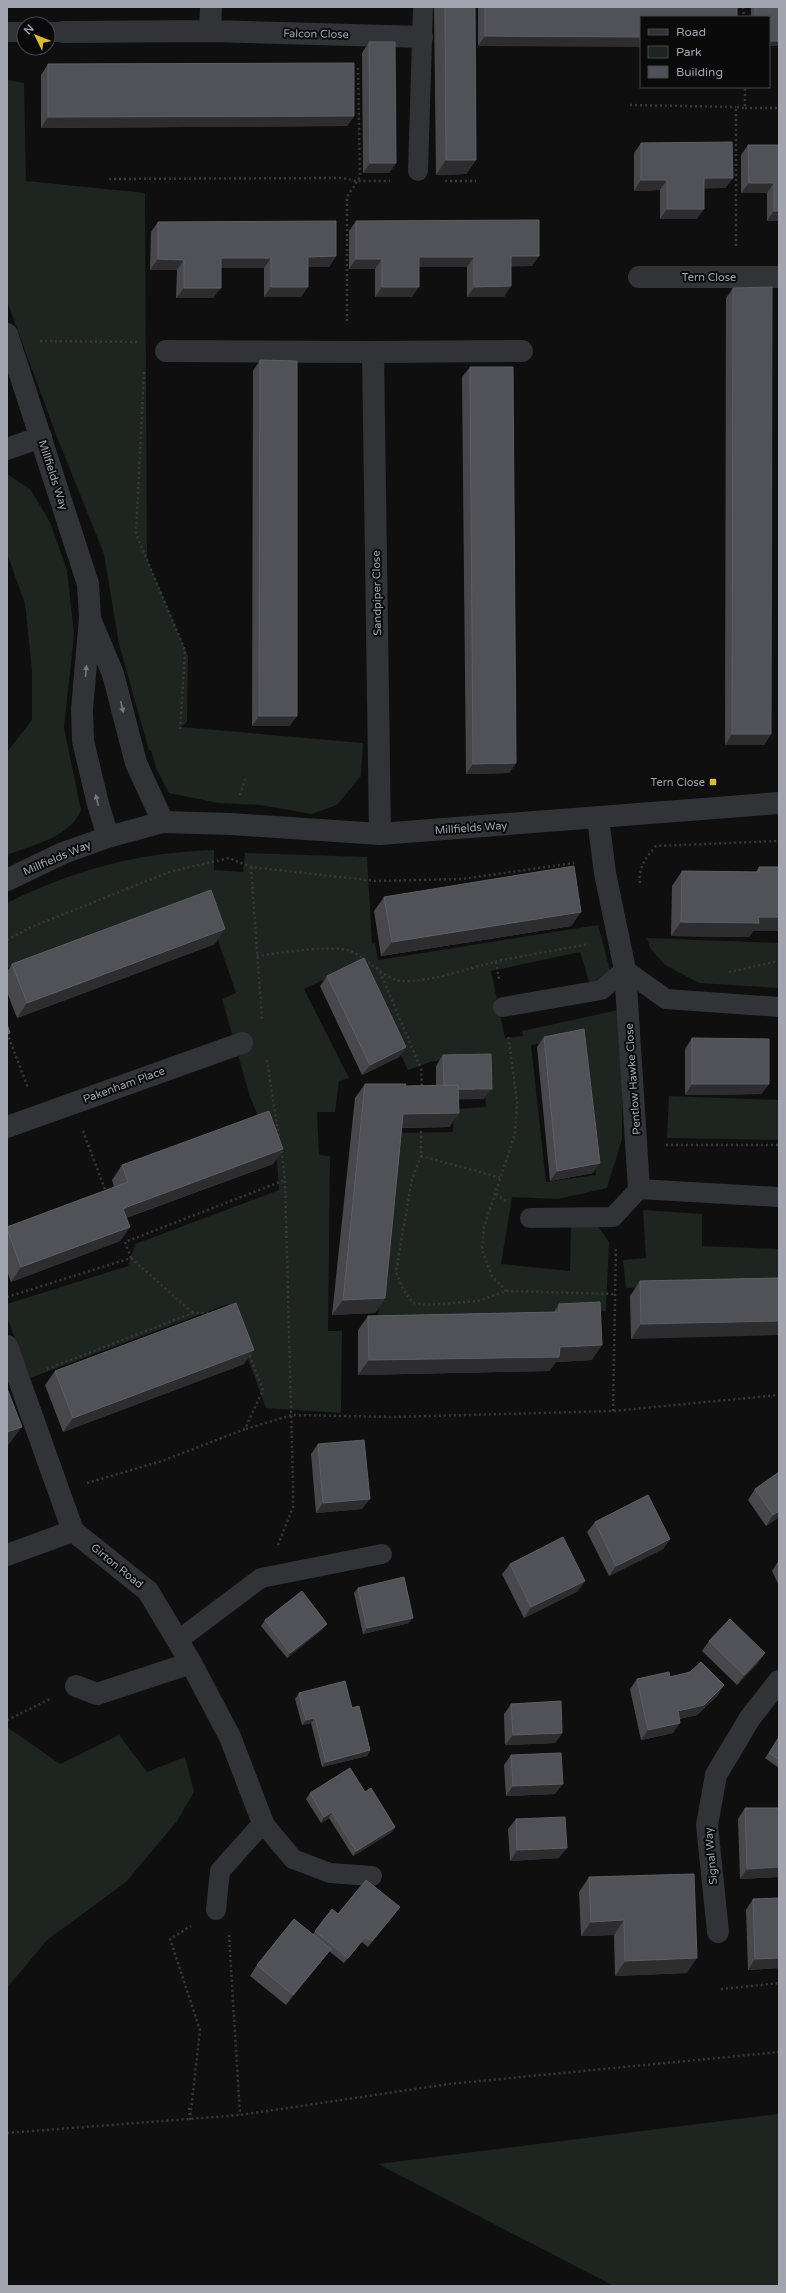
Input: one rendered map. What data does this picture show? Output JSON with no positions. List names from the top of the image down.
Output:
{
  "streets": {
    "street": [
      "Falcon Close",
      "Tern Close",
      "Millfields Way",
      "Sandpiper Close",
      "Pentlow Hawke Close",
      "Pakenham Place",
      "Girton Road",
      "Signal Way"
    ]
  },
  "crossings": [
    ["Millfields Way", "Sandpiper Close"],
    ["Millfields Way", "Pentlow Hawke Close"]
  ],
  "places": {
    "transit": ["Tern Close"]
  },
  "legend": ["Road", "Park", "Building"],
  "north": "top left"
}
